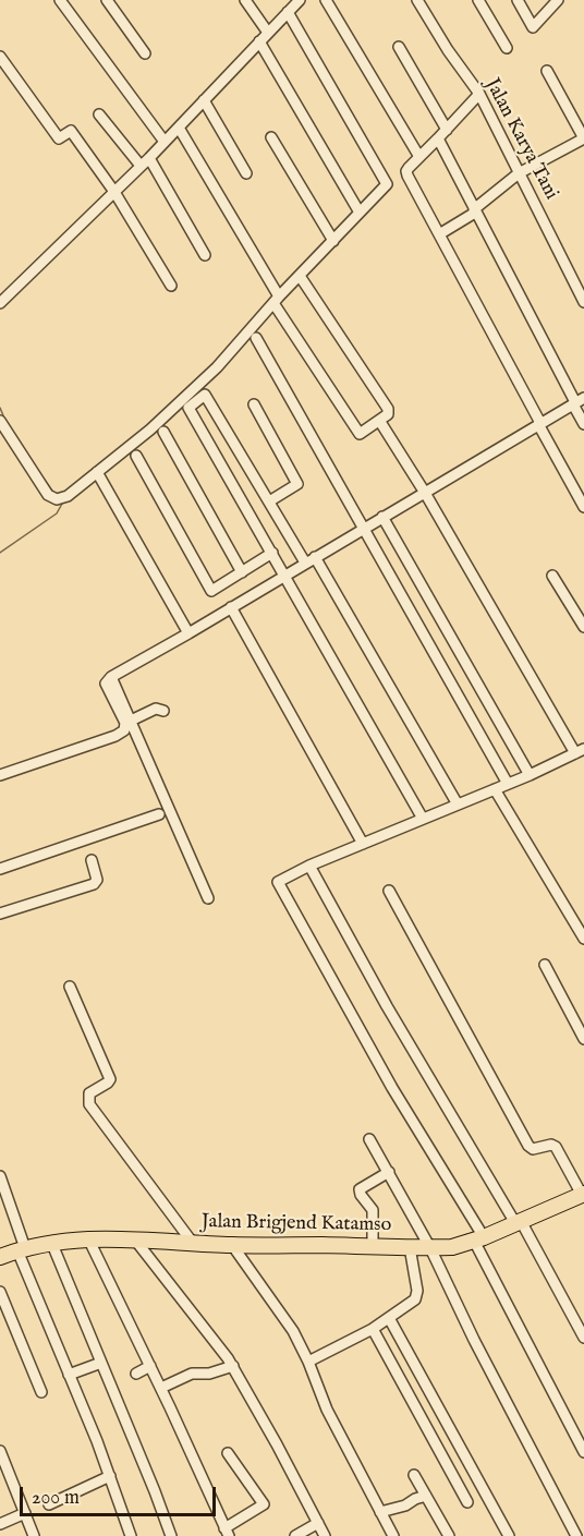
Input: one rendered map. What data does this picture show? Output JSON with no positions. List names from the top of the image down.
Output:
{
  "streets": {
    "highway": ["Jalan Brigjend Katamso"],
    "street": ["Jalan Karya Tani"]
  },
  "scale_bar": "200 m"
}
